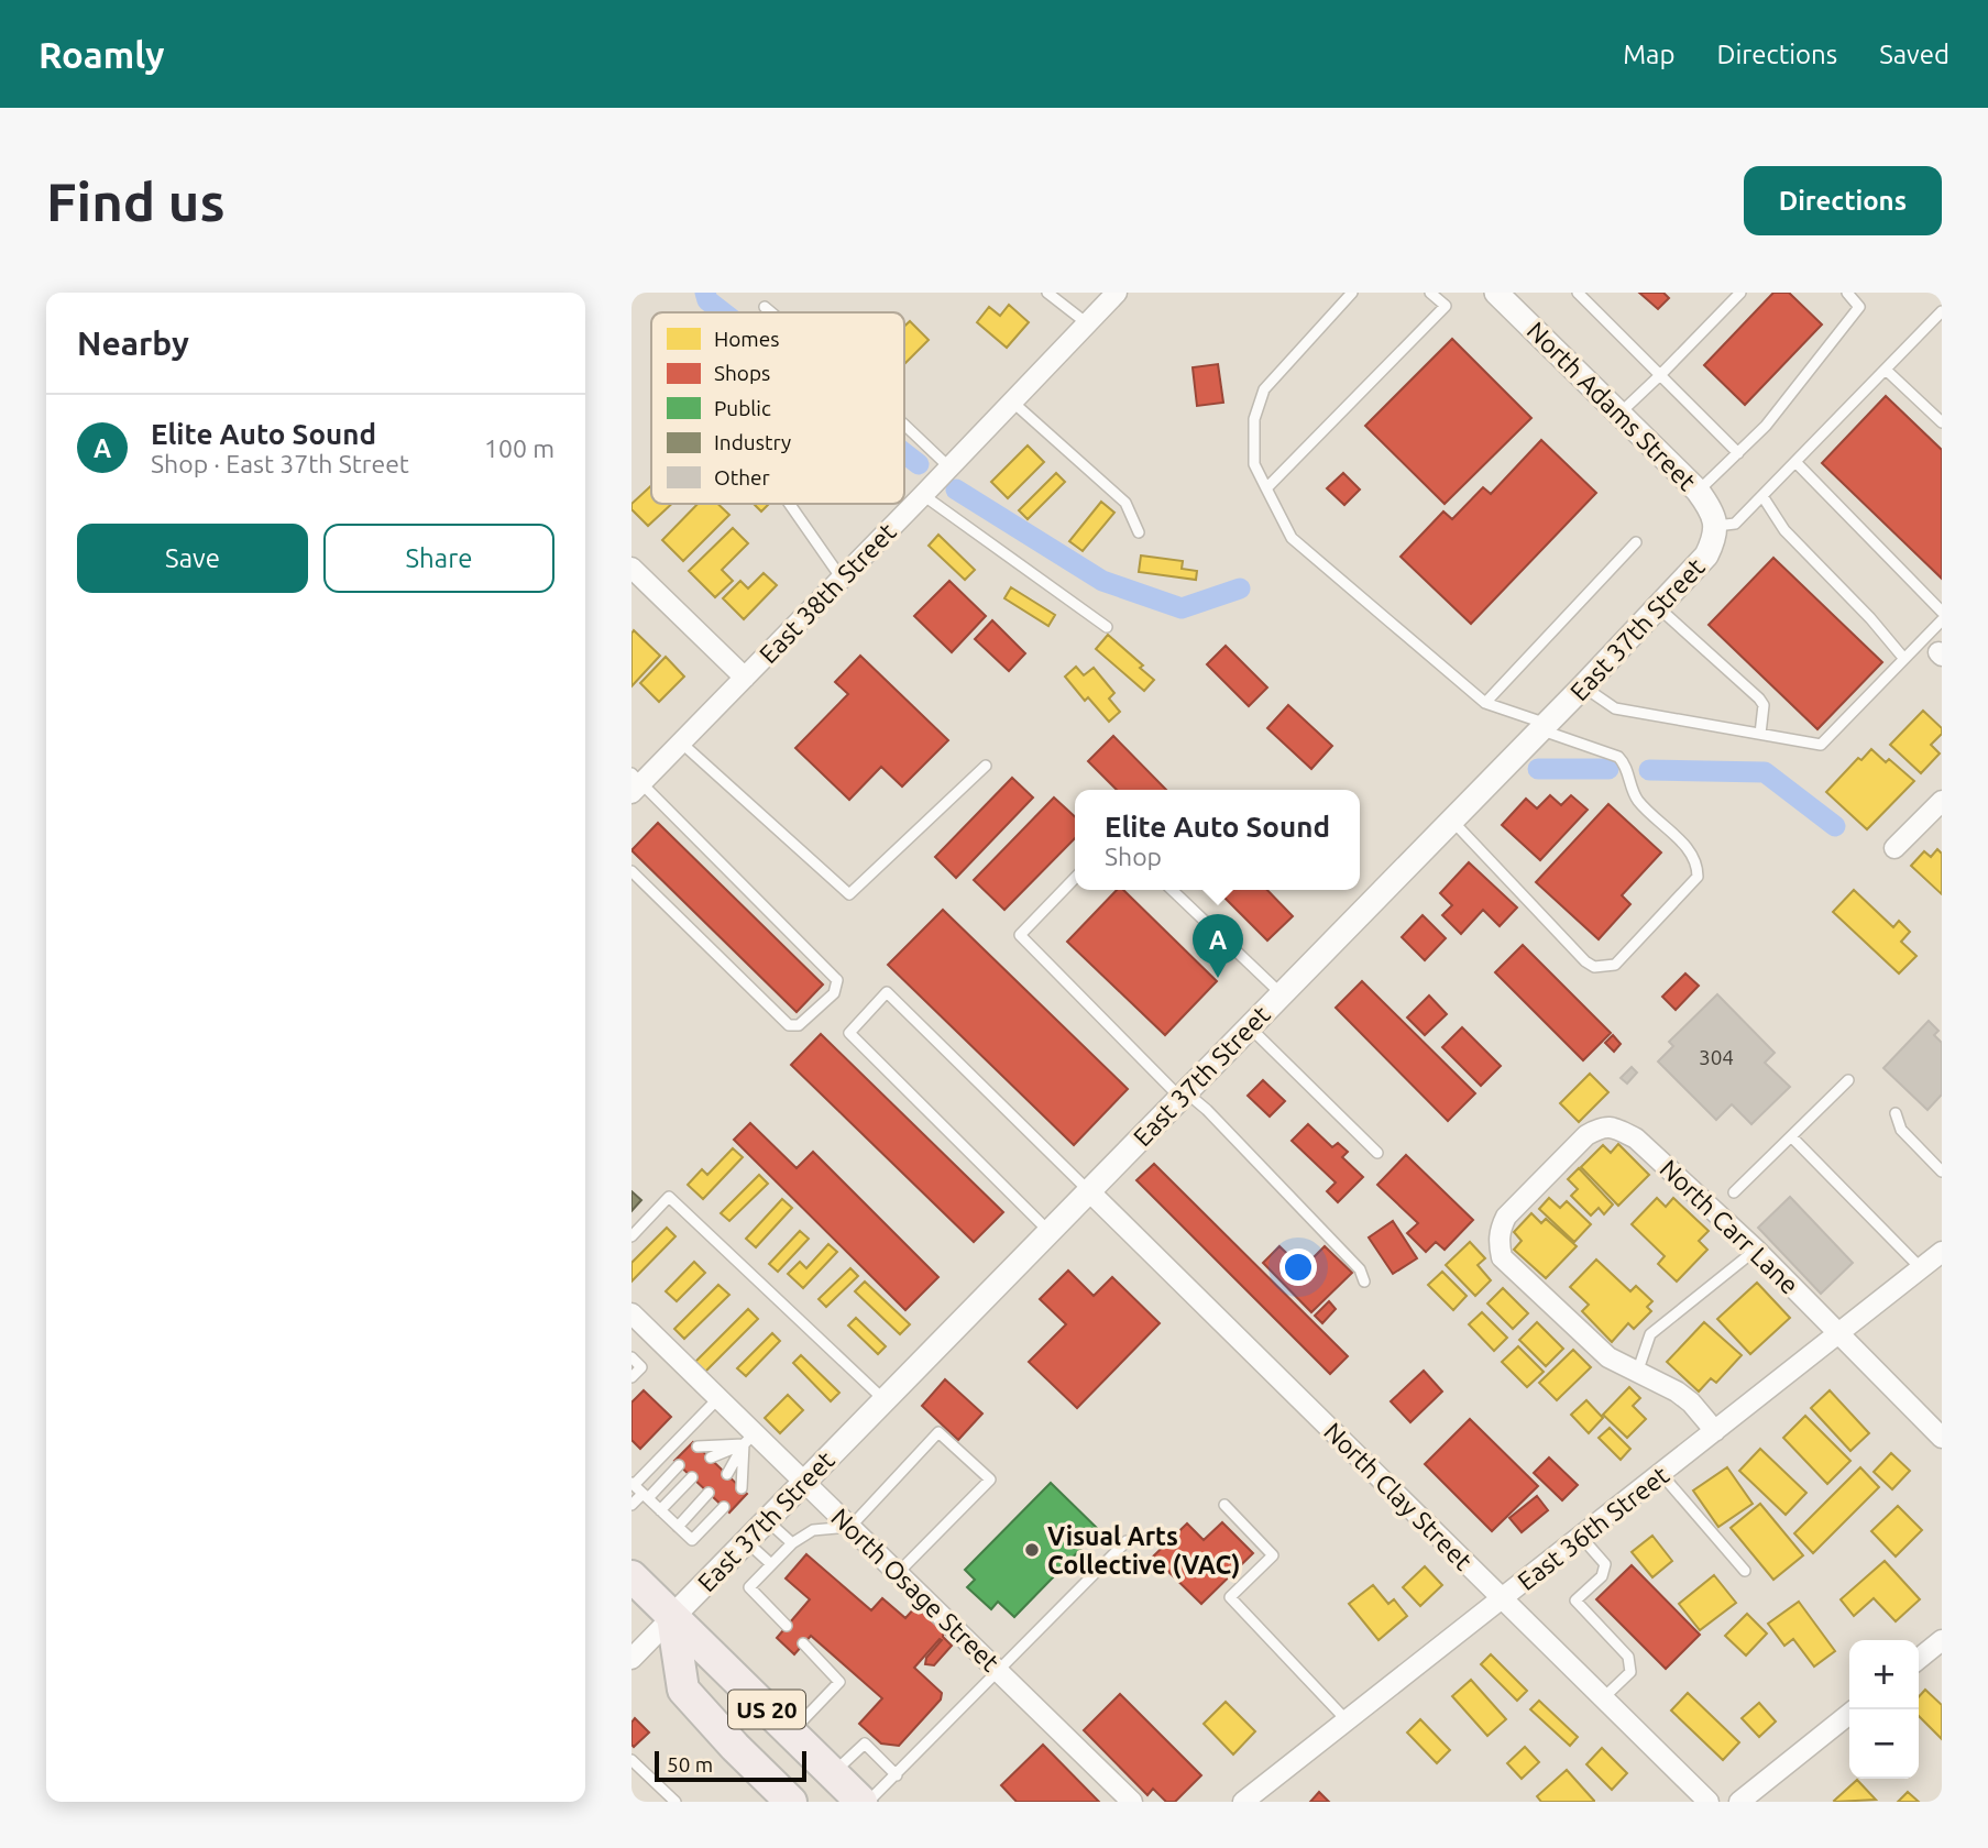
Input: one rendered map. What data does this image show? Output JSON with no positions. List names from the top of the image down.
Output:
{
  "streets": {
    "main road": ["US 20"],
    "street": [
      "North Adams Street",
      "East 38th Street",
      "East 37th Street",
      "North Carr Lane",
      "North Clay Street",
      "East 36th Street",
      "North Osage Street"
    ]
  },
  "crossings": [
    ["North Adams Street", "East 37th Street"],
    ["East 37th Street", "North Clay Street"],
    ["East 37th Street", "North Osage Street"],
    ["East 37th Street", "US 20"],
    ["North Carr Lane", "East 36th Street"],
    ["North Clay Street", "East 36th Street"]
  ],
  "places": ["Visual Arts Collective (VAC)"],
  "house_numbers": ["304"],
  "legend": [
    "Homes",
    "Shops",
    "Public",
    "Industry",
    "Other"
  ],
  "scale_bar": "50 m",
  "page": {
    "header": "Roamly",
    "nav": ["Map", "Directions", "Saved"],
    "buttons": [
      "Directions",
      ["Save", "Share"]
    ],
    "title": "Find us",
    "heading": "Nearby",
    "list": [
      {
        "mark": "A",
        "name": "Elite Auto Sound",
        "note": "Shop · East 37th Street",
        "value": "100 m"
      }
    ],
    "popup": ["Elite Auto Sound", "Shop"],
    "pins": "A",
    "map_buttons": ["+", "−"],
    "scale": "50 m"
  }
}
